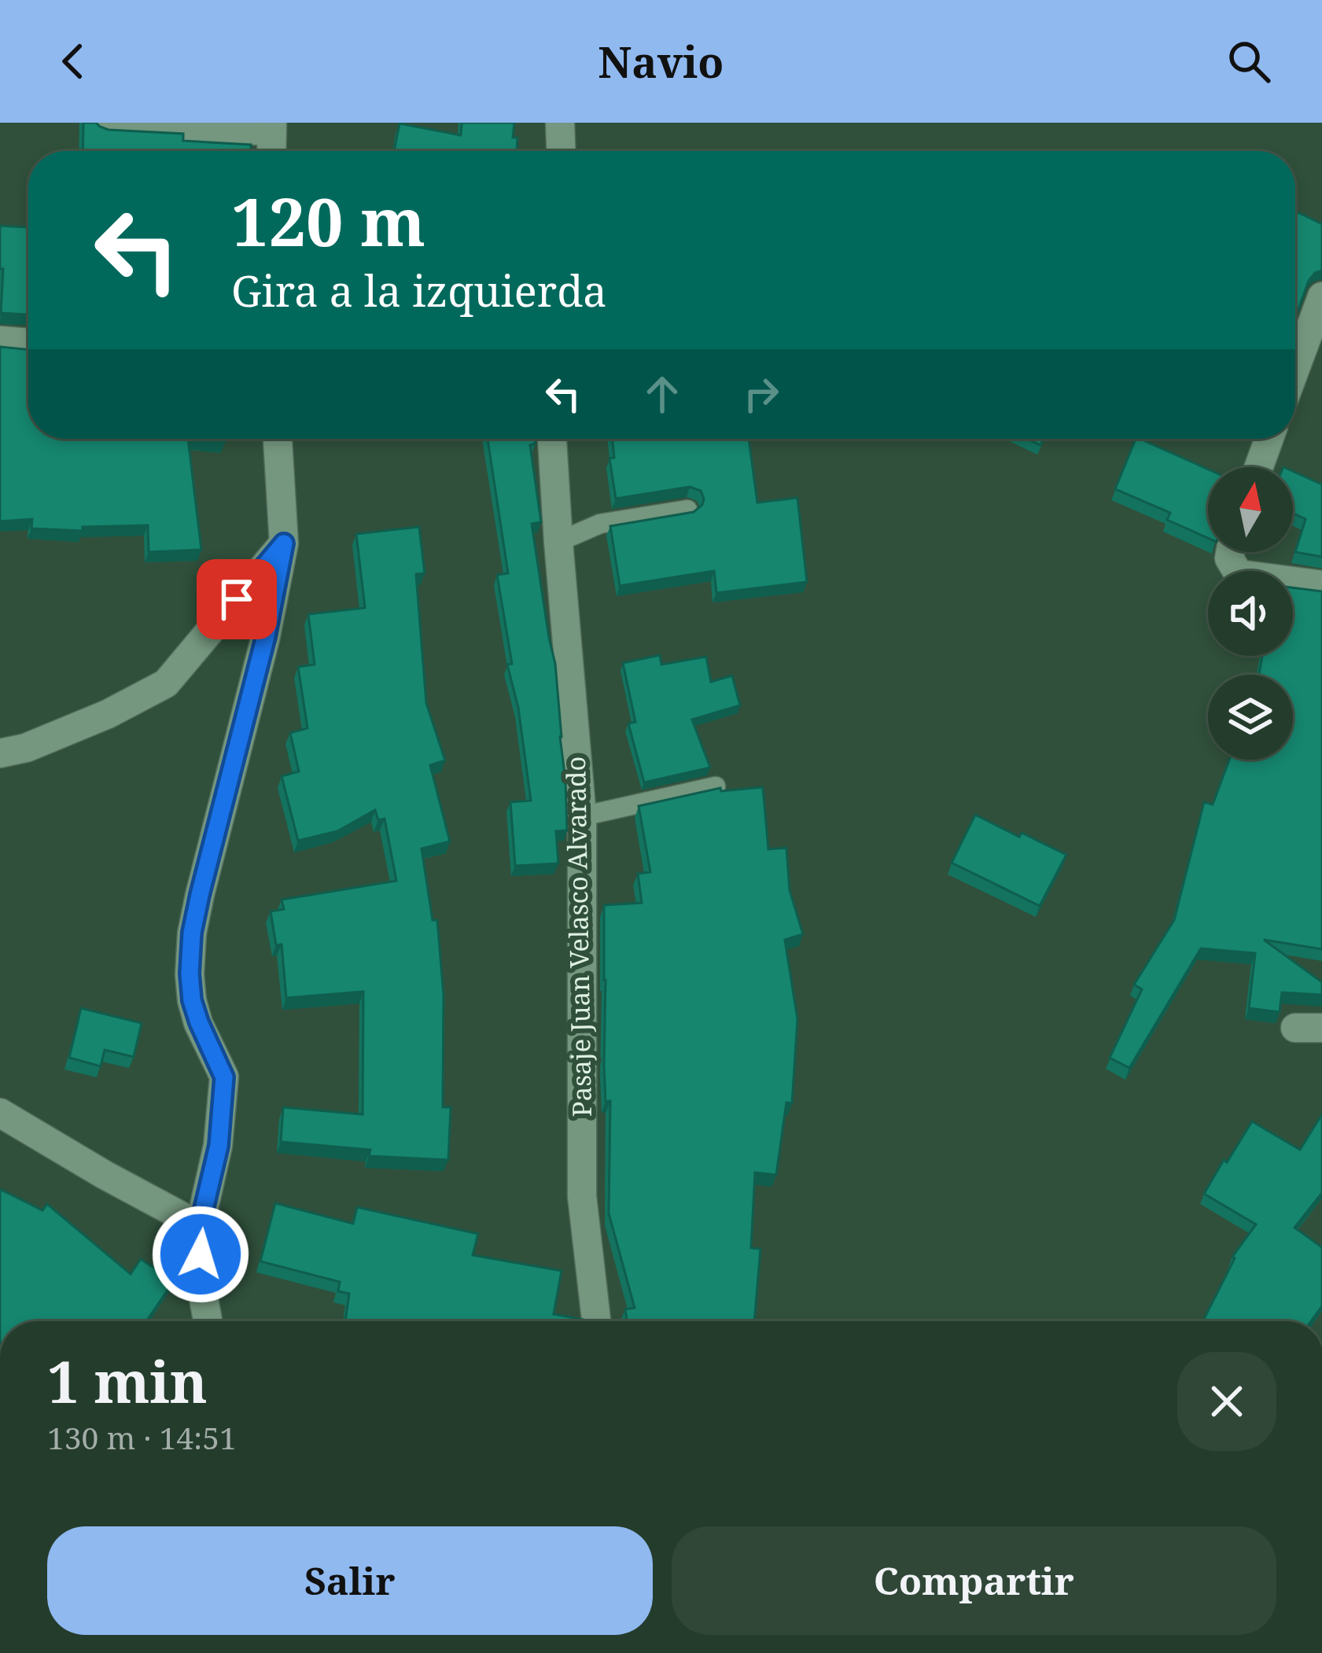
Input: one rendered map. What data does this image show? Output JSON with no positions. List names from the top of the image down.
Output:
{
  "streets": {
    "street": ["Pasaje Juan Velasco Alvarado"]
  },
  "north": "top",
  "page": {
    "header": "Navio",
    "turn": ["120 m", "Gira a la izquierda"],
    "heading": ["1 min", "130 m · 14:51"],
    "buttons": ["Salir", "Compartir"]
  }
}
